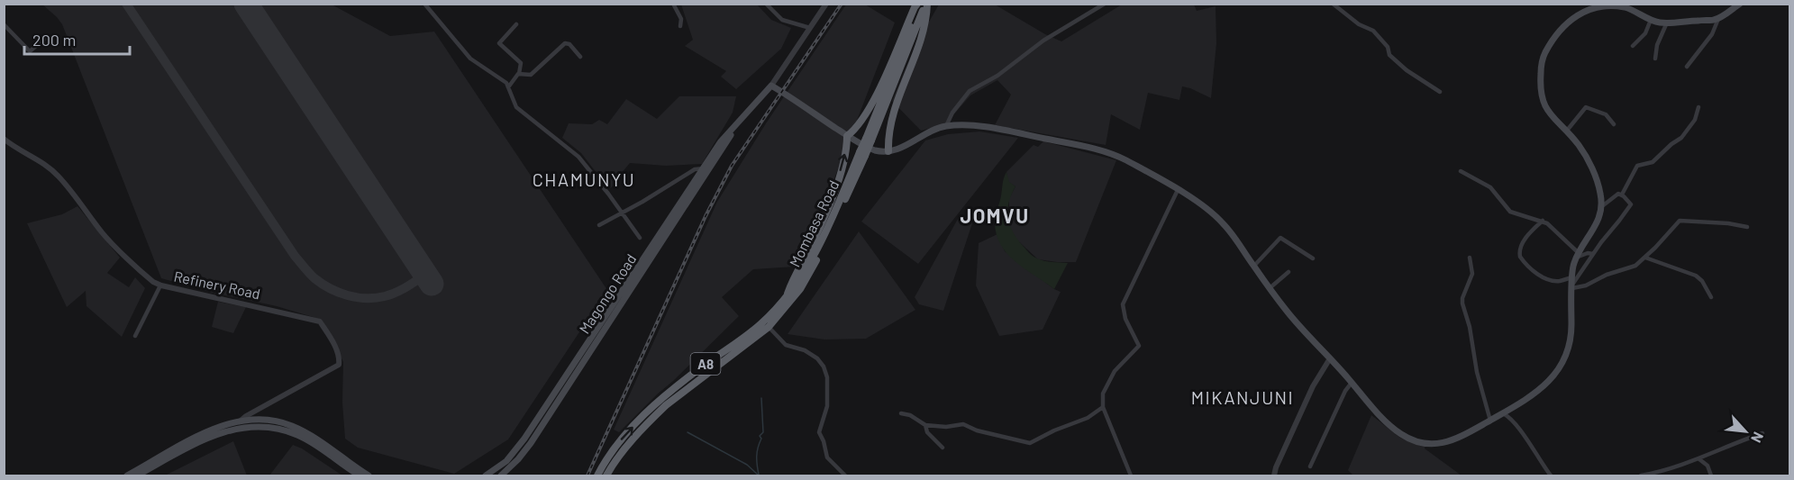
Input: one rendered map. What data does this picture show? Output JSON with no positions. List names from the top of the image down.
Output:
{
  "streets": {
    "highway": ["Mombasa Road", "A8"],
    "main road": ["Magongo Road"],
    "street": ["Refinery Road"]
  },
  "districts": ["CHAMUNYU", "JOMVU", "MIKANJUNI"],
  "scale_bar": "200 m",
  "north": "bottom right"
}
